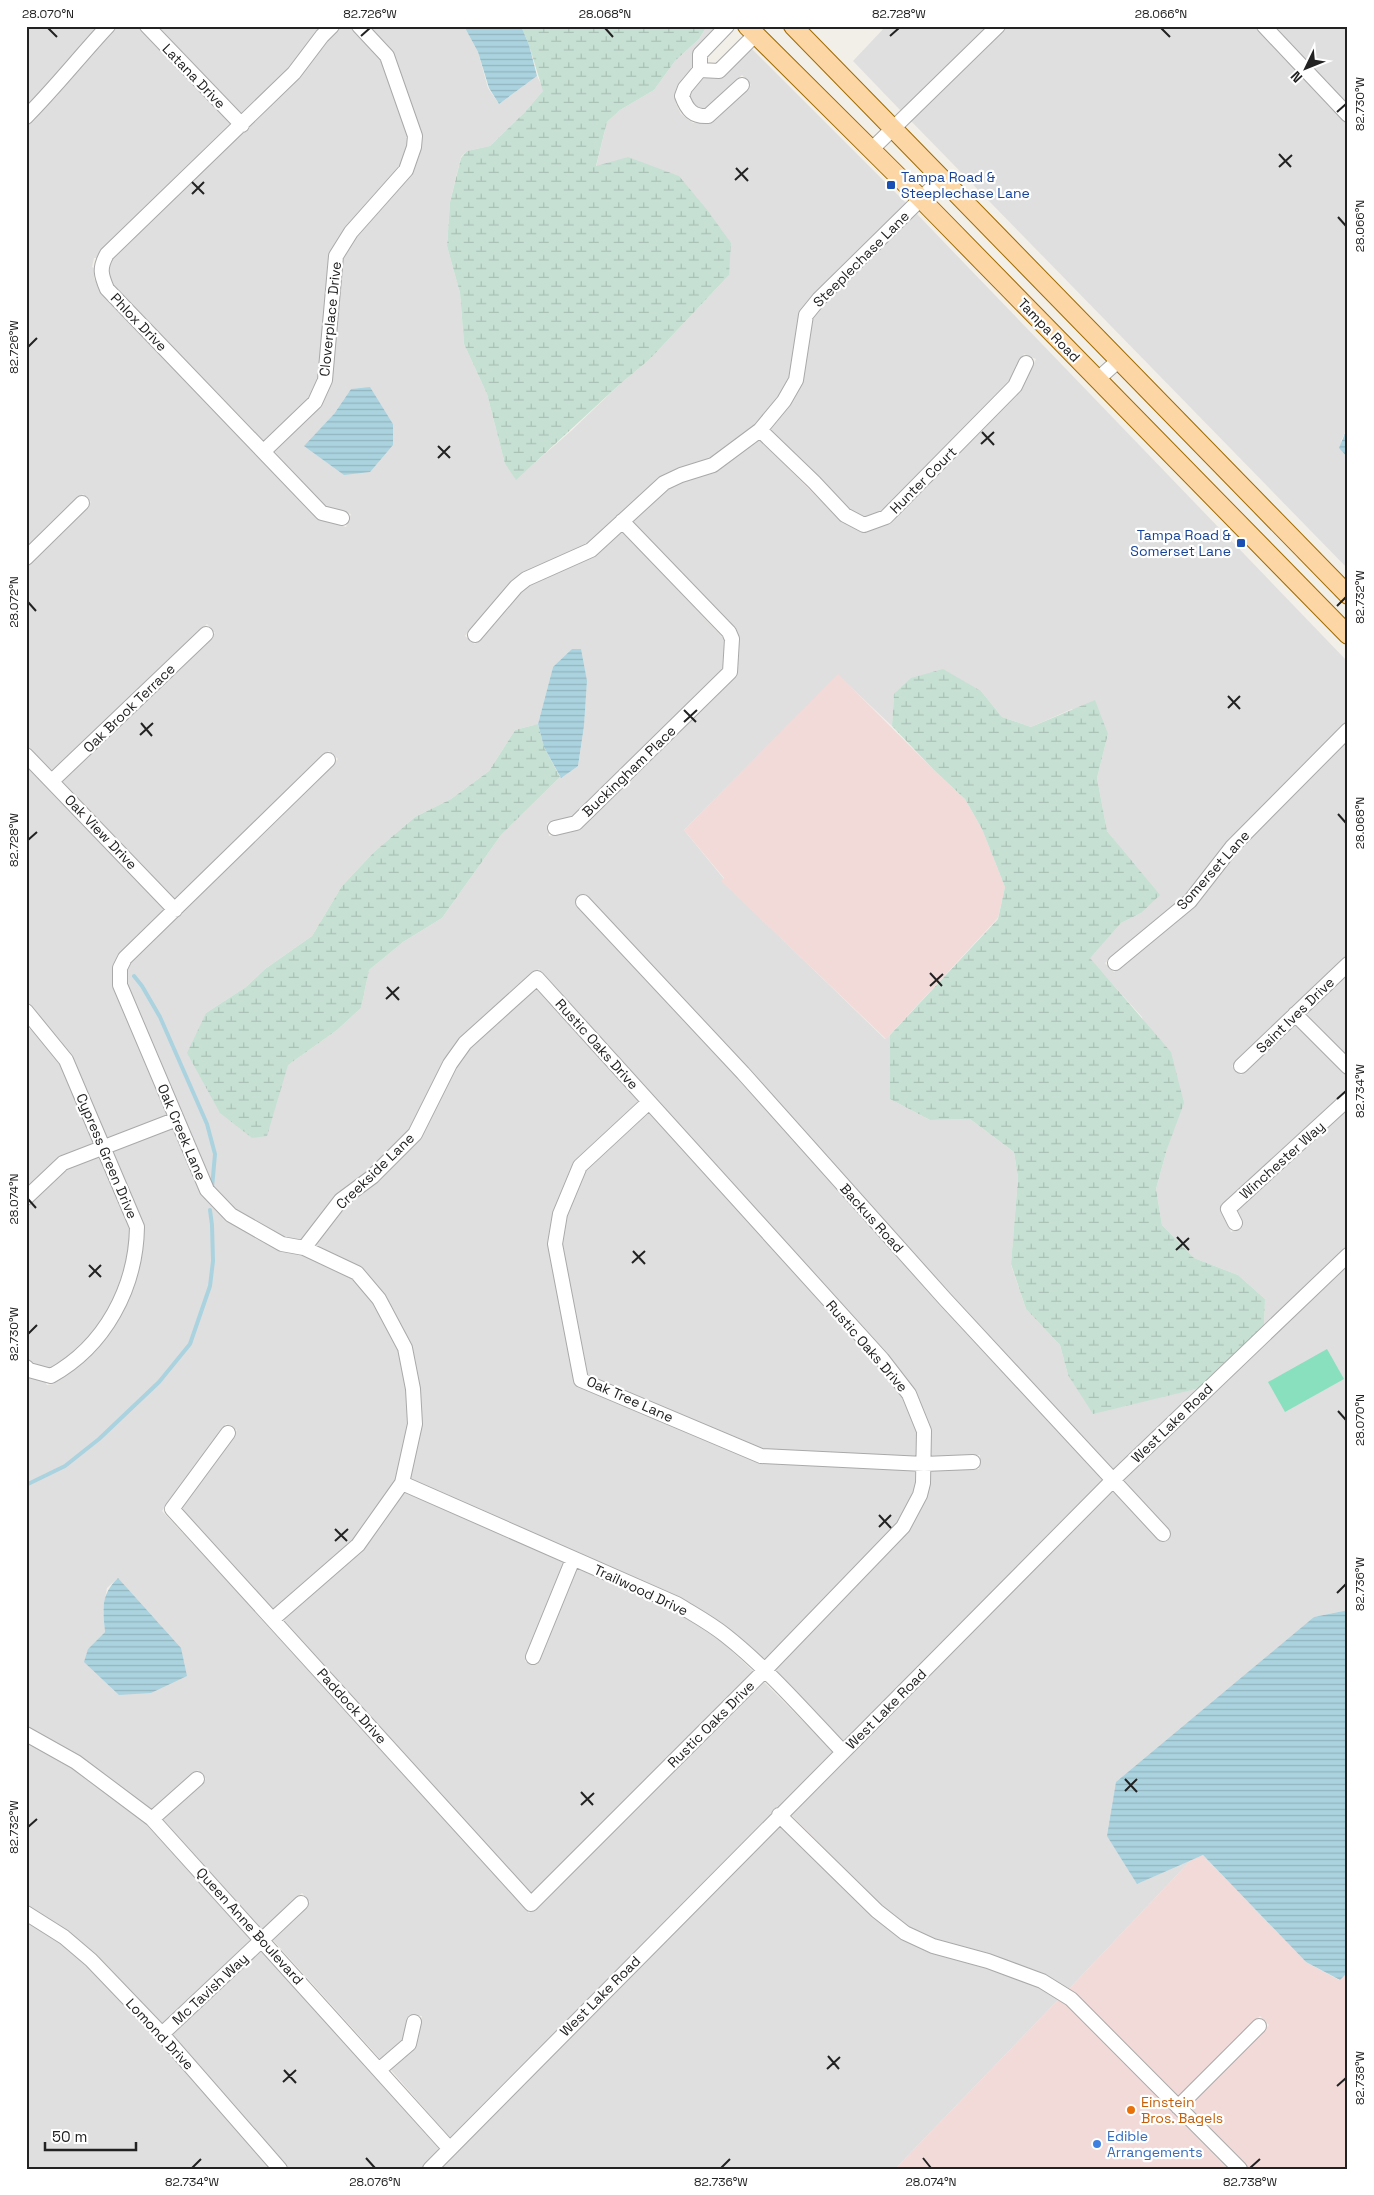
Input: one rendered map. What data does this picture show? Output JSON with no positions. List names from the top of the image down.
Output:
{
  "streets": {
    "main road": ["Tampa Road"],
    "street": [
      "Latana Drive",
      "Steeplechase Lane",
      "Cloverplace Drive",
      "Phlox Drive",
      "Hunter Court",
      "Oak Brook Terrace",
      "Buckingham Place",
      "Oak View Drive",
      "Somerset Lane",
      "Saint Ives Drive",
      "Rustic Oaks Drive",
      "Oak Creek Lane",
      "Cypress Green Drive",
      "Winchester Way",
      "Creekside Lane",
      "Backus Road",
      "Oak Tree Lane",
      "West Lake Road",
      "Trailwood Drive",
      "Paddock Drive",
      "Queen Anne Boulevard",
      "Mc Tavish Way",
      "Lomond Drive"
    ]
  },
  "crossings": [
    ["Latana Drive", "Phlox Drive"],
    ["Steeplechase Lane", "Tampa Road"],
    ["Steeplechase Lane", "Hunter Court"],
    ["Steeplechase Lane", "Buckingham Place"],
    ["Cloverplace Drive", "Phlox Drive"],
    ["Oak Brook Terrace", "Oak View Drive"],
    ["Oak View Drive", "Oak Creek Lane"],
    ["Rustic Oaks Drive", "Creekside Lane"],
    ["Rustic Oaks Drive", "Oak Tree Lane"],
    ["Rustic Oaks Drive", "Trailwood Drive"],
    ["Rustic Oaks Drive", "Paddock Drive"],
    ["Oak Creek Lane", "Creekside Lane"],
    ["Oak Creek Lane", "Trailwood Drive"],
    ["Oak Creek Lane", "Paddock Drive"],
    ["Backus Road", "West Lake Road"],
    ["West Lake Road", "Trailwood Drive"],
    ["West Lake Road", "Queen Anne Boulevard"],
    ["Queen Anne Boulevard", "Mc Tavish Way"],
    ["Mc Tavish Way", "Lomond Drive"]
  ],
  "places": {
    "transit": ["Tampa Road & Steeplechase Lane", "Tampa Road & Somerset Lane"],
    "other": ["Einstein Bros. Bagels", "Edible Arrangements"]
  },
  "scale_bar": "50 m",
  "north": "bottom left",
  "coordinates": [
    "28.070°N",
    "82.726°W",
    "28.068°N",
    "82.728°W",
    "28.066°N",
    "82.730°W",
    "82.732°W",
    "28.072°N",
    "82.734°W",
    "28.074°N",
    "82.736°W",
    "82.738°W",
    "28.076°N"
  ]
}
